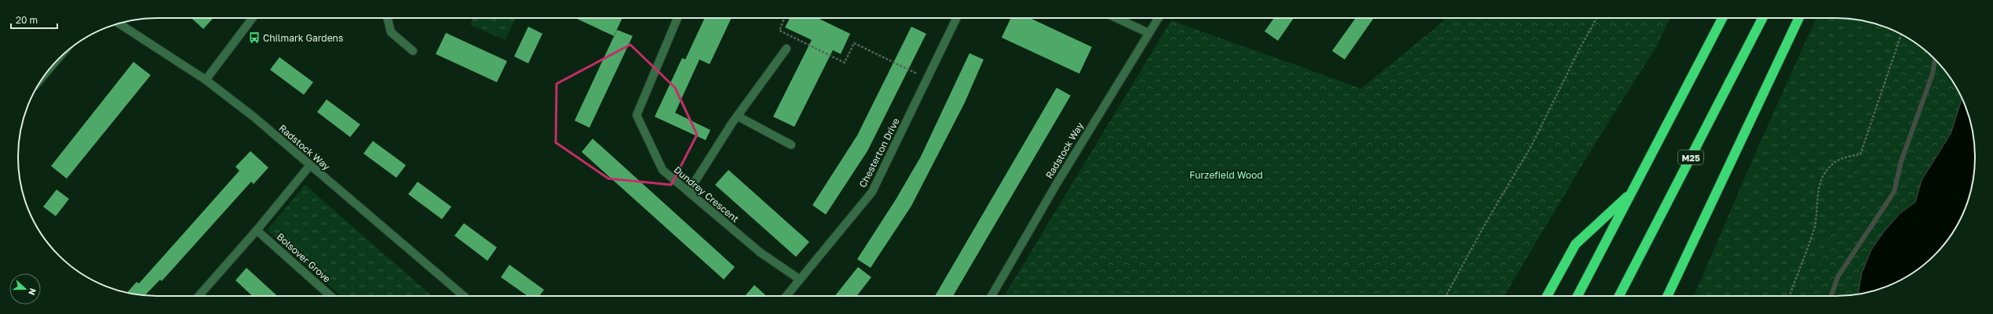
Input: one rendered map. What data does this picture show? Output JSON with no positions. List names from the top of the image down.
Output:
{
  "streets": {
    "highway": ["M25"],
    "street": [
      "Radstock Way",
      "Chesterton Drive",
      "Dundrey Crescent",
      "Bolsover Grove"
    ]
  },
  "crossings": [
    ["Chesterton Drive", "Dundrey Crescent"]
  ],
  "parks": ["Furzefield Wood"],
  "places": {
    "bus stop": ["Chilmark Gardens"]
  },
  "scale_bar": "20 m",
  "north": "right"
}
